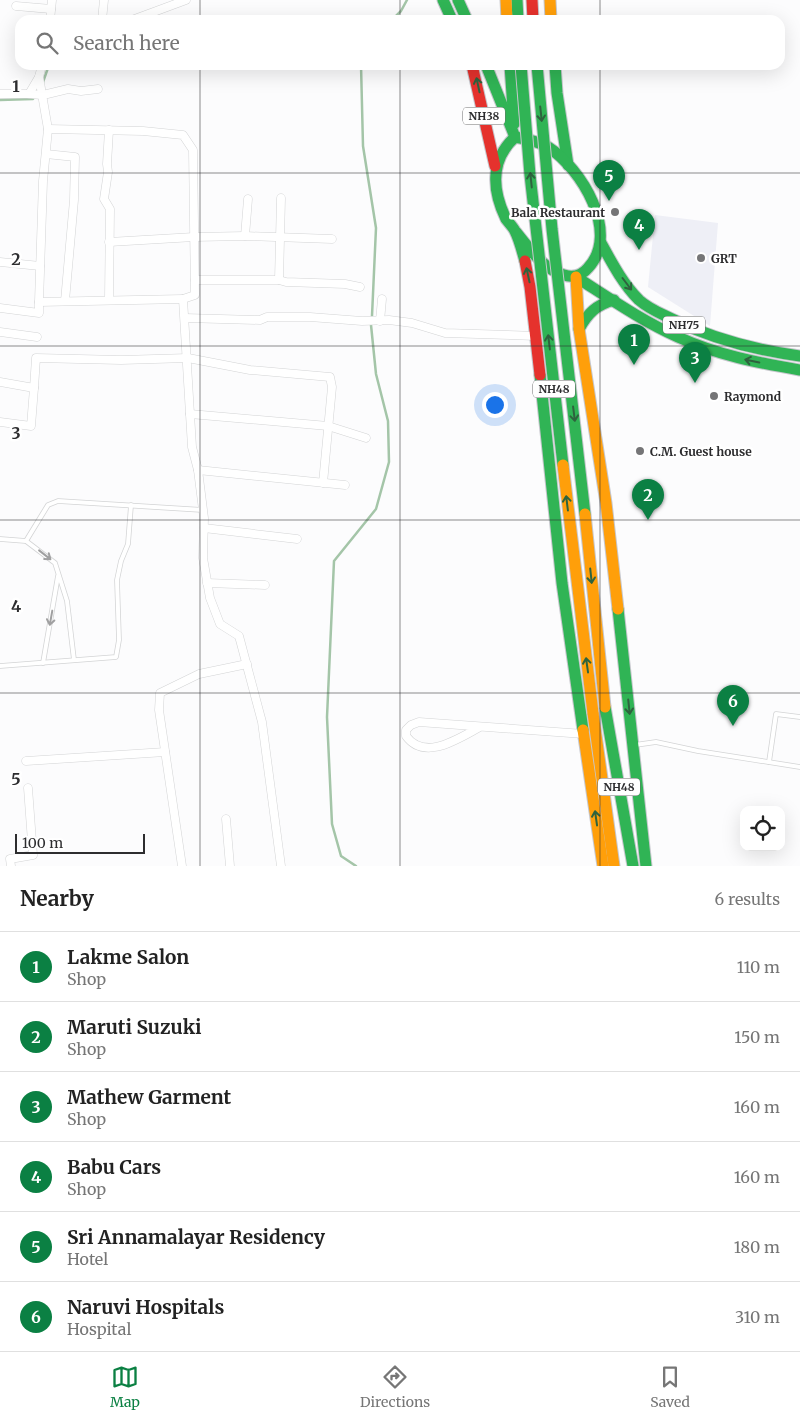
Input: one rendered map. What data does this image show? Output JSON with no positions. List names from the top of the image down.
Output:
{
  "streets": {
    "highway": ["NH38", "NH75", "NH48"]
  },
  "crossings": [
    ["NH38", "NH75"]
  ],
  "places": [
    "Bala Restaurant",
    "GRT",
    "Raymond",
    "C.M. Guest house"
  ],
  "scale_bar": "100 m",
  "page": {
    "search": "Search here",
    "pins": [
      "5",
      "4",
      "1",
      "3",
      "2",
      "6"
    ],
    "scale": "100 m",
    "heading": ["Nearby", "6 results"],
    "list": [
      {
        "mark": "1",
        "name": "Lakme Salon",
        "note": "Shop",
        "value": "110 m"
      },
      {
        "mark": "2",
        "name": "Maruti Suzuki",
        "note": "Shop",
        "value": "150 m"
      },
      {
        "mark": "3",
        "name": "Mathew Garment",
        "note": "Shop",
        "value": "160 m"
      },
      {
        "mark": "4",
        "name": "Babu Cars",
        "note": "Shop",
        "value": "160 m"
      },
      {
        "mark": "5",
        "name": "Sri Annamalayar Residency",
        "note": "Hotel",
        "value": "180 m"
      },
      {
        "mark": "6",
        "name": "Naruvi Hospitals",
        "note": "Hospital",
        "value": "310 m"
      }
    ],
    "nav": ["Map", "Directions", "Saved"]
  },
  "grid": {
    "rows": [
      "1",
      "2",
      "3",
      "4",
      "5"
    ]
  }
}
